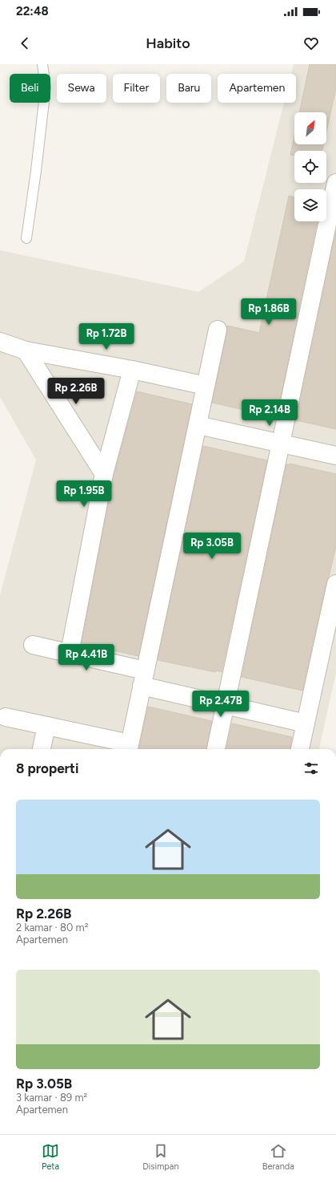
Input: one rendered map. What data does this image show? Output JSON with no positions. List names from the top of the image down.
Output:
{
  "north": "top right",
  "page": {
    "status": "22:48",
    "header": "Habito",
    "chip": [
      "Beli",
      "Sewa",
      "Filter",
      "Baru",
      "Apartemen"
    ],
    "price": [
      "Rp 1.86B",
      "Rp 1.72B",
      "Rp 2.26B",
      "Rp 2.14B",
      "Rp 1.95B",
      "Rp 3.05B",
      "Rp 4.41B",
      "Rp 2.47B"
    ],
    "heading": "8 properti",
    "list": [
      {
        "name": "Rp 2.26B",
        "note": "2 kamar · 80 m² · Apartemen"
      },
      {
        "name": "Rp 3.05B",
        "note": "3 kamar · 89 m² · Apartemen"
      }
    ],
    "tabs": ["Peta", "Disimpan", "Beranda"]
  }
}
